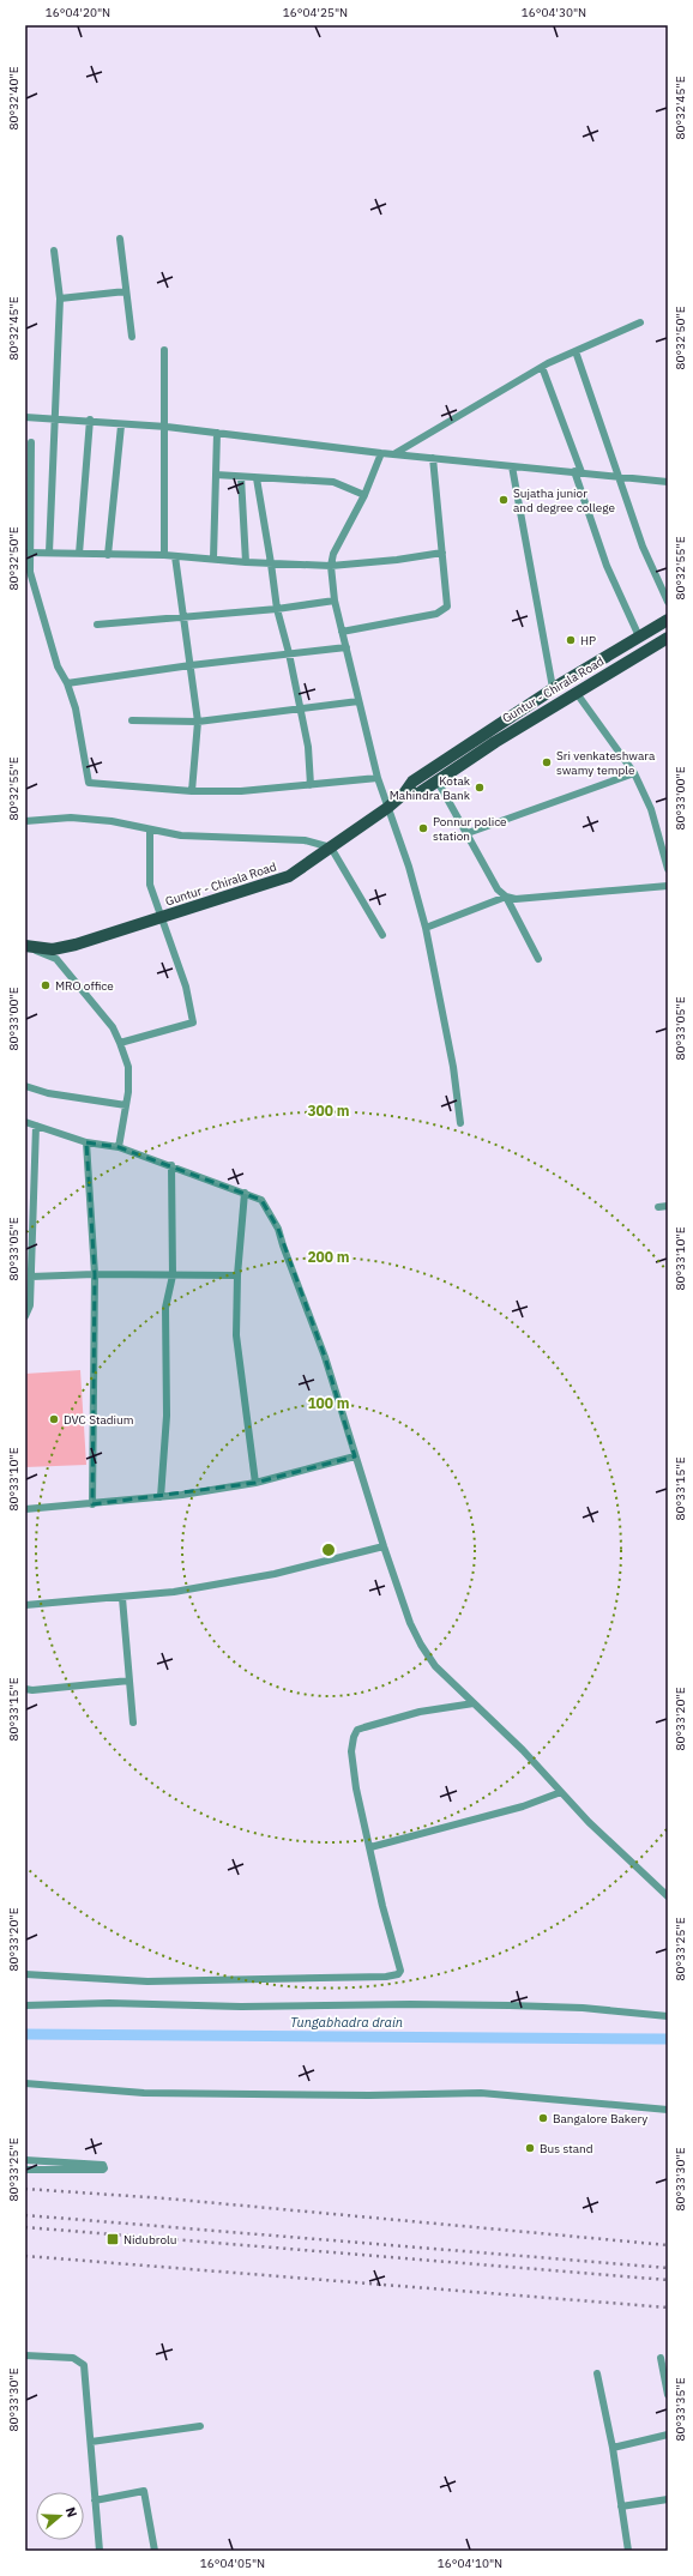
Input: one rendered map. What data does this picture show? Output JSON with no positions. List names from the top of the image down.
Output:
{
  "streets": {
    "main road": ["Guntur - Chirala Road"]
  },
  "water": ["Tungabhadra drain"],
  "places": {
    "other": [
      "Sujatha junior and degree college",
      "HP",
      "Sri venkateshwara swamy temple",
      "Kotak Mahindra Bank",
      "Ponnur police station",
      "MRO office",
      "DVC Stadium",
      "Bangalore Bakery",
      "Bus stand"
    ],
    "transit": ["Nidubrolu"]
  },
  "north": "right",
  "coordinates": [
    "16°04'20\"N",
    "16°04'25\"N",
    "16°04'30\"N",
    "80°32'40\"E",
    "80°32'45\"E",
    "80°32'50\"E",
    "80°32'55\"E",
    "80°33'00\"E",
    "80°33'05\"E",
    "80°33'10\"E",
    "80°33'15\"E",
    "80°33'20\"E",
    "80°33'25\"E",
    "80°33'30\"E",
    "80°33'35\"E",
    "16°04'05\"N",
    "16°04'10\"N"
  ],
  "rings": ["300 m", "200 m", "100 m"]
}
